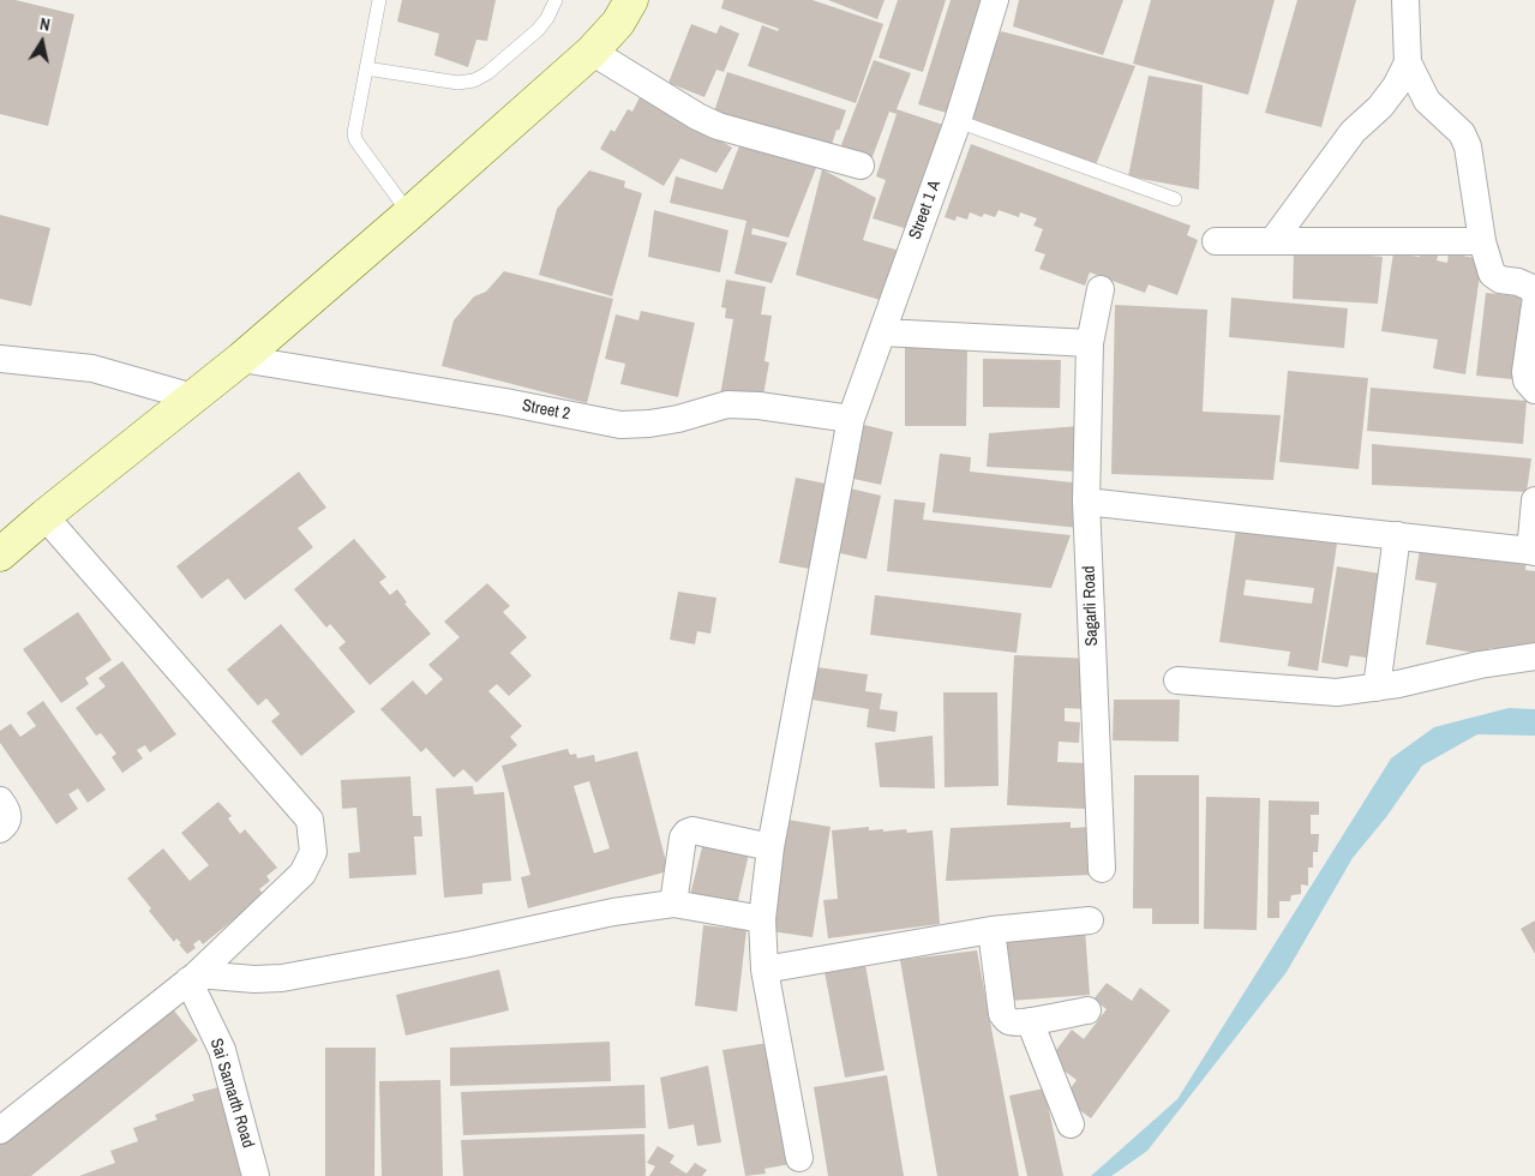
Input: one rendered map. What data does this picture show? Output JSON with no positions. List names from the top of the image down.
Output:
{
  "streets": {
    "street": [
      "Street 1 A",
      "Street 2",
      "Sagarli Road",
      "Sai Samarth Road"
    ]
  },
  "crossings": [
    ["Street 1 A", "Street 2"]
  ],
  "north": "top"
}
